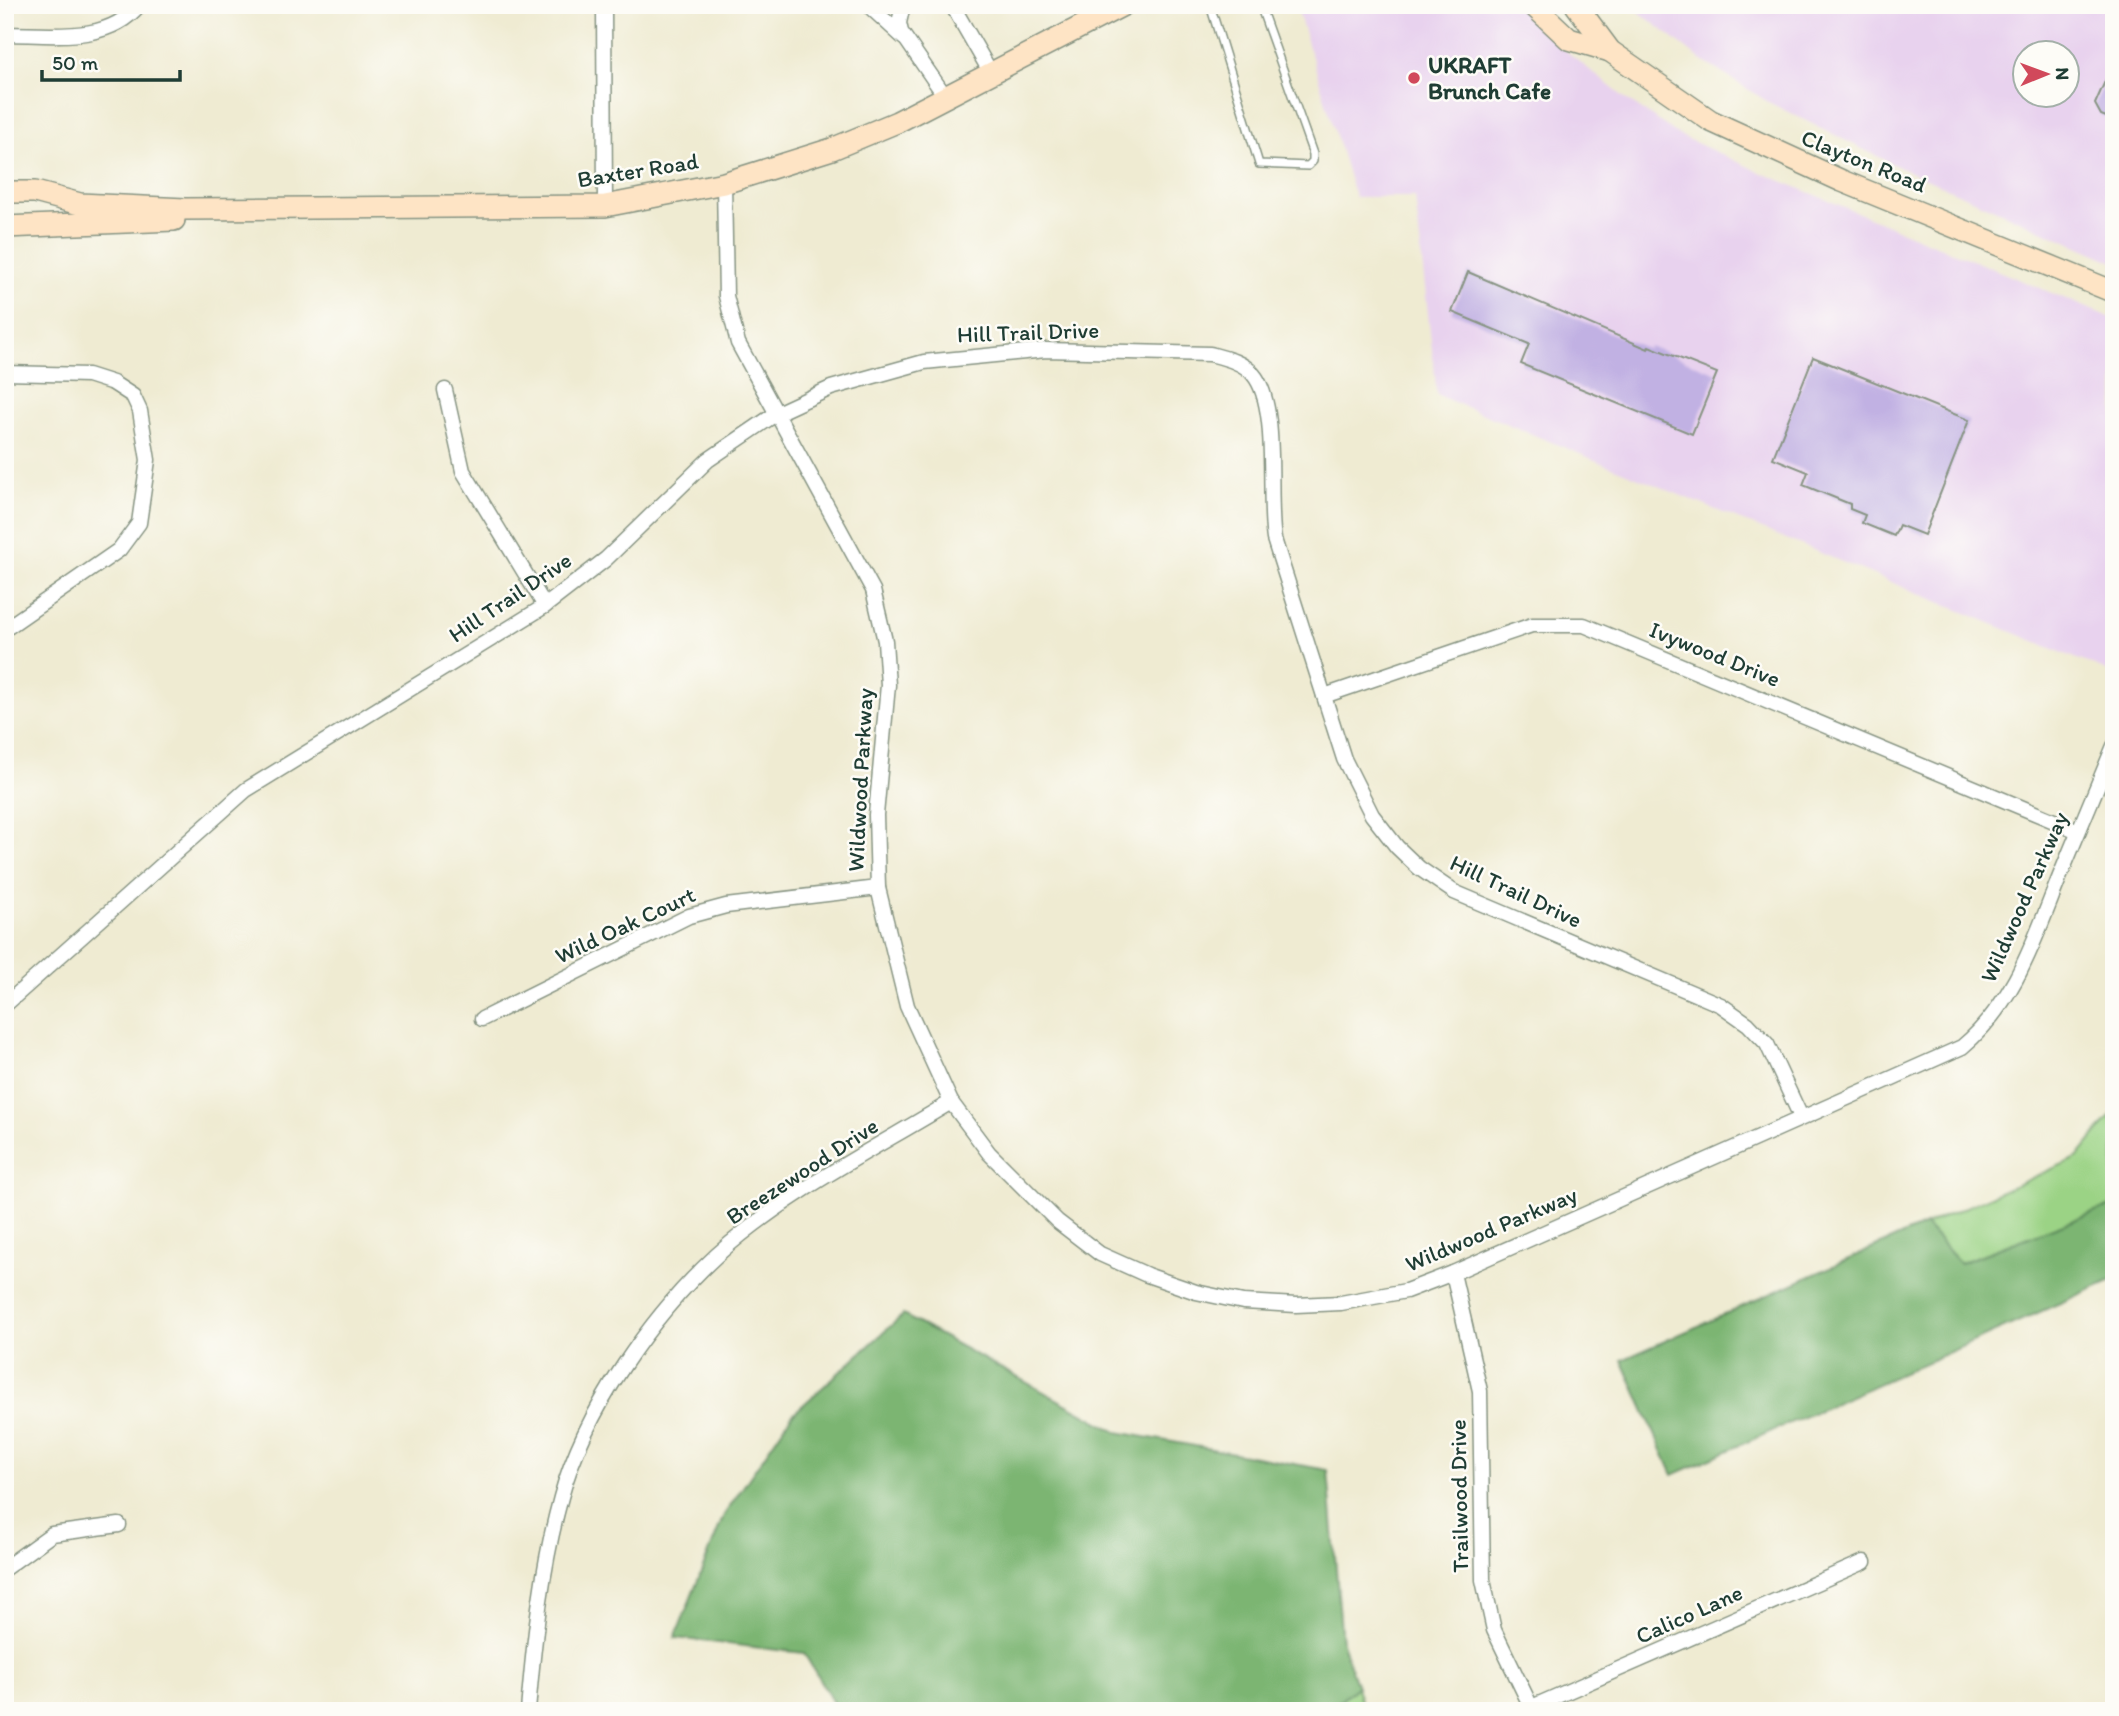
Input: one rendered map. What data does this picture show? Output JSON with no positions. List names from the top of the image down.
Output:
{
  "streets": {
    "main road": ["Clayton Road", "Baxter Road"],
    "street": [
      "Hill Trail Drive",
      "Ivywood Drive",
      "Wildwood Parkway",
      "Wild Oak Court",
      "Breezewood Drive",
      "Trailwood Drive",
      "Calico Lane"
    ]
  },
  "crossings": [
    ["Baxter Road", "Wildwood Parkway"],
    ["Hill Trail Drive", "Ivywood Drive"],
    ["Hill Trail Drive", "Wildwood Parkway"],
    ["Ivywood Drive", "Wildwood Parkway"],
    ["Wildwood Parkway", "Wild Oak Court"],
    ["Wildwood Parkway", "Breezewood Drive"],
    ["Wildwood Parkway", "Trailwood Drive"],
    ["Trailwood Drive", "Calico Lane"]
  ],
  "places": ["UKRAFT Brunch Cafe"],
  "scale_bar": "50 m",
  "north": "right"
}
